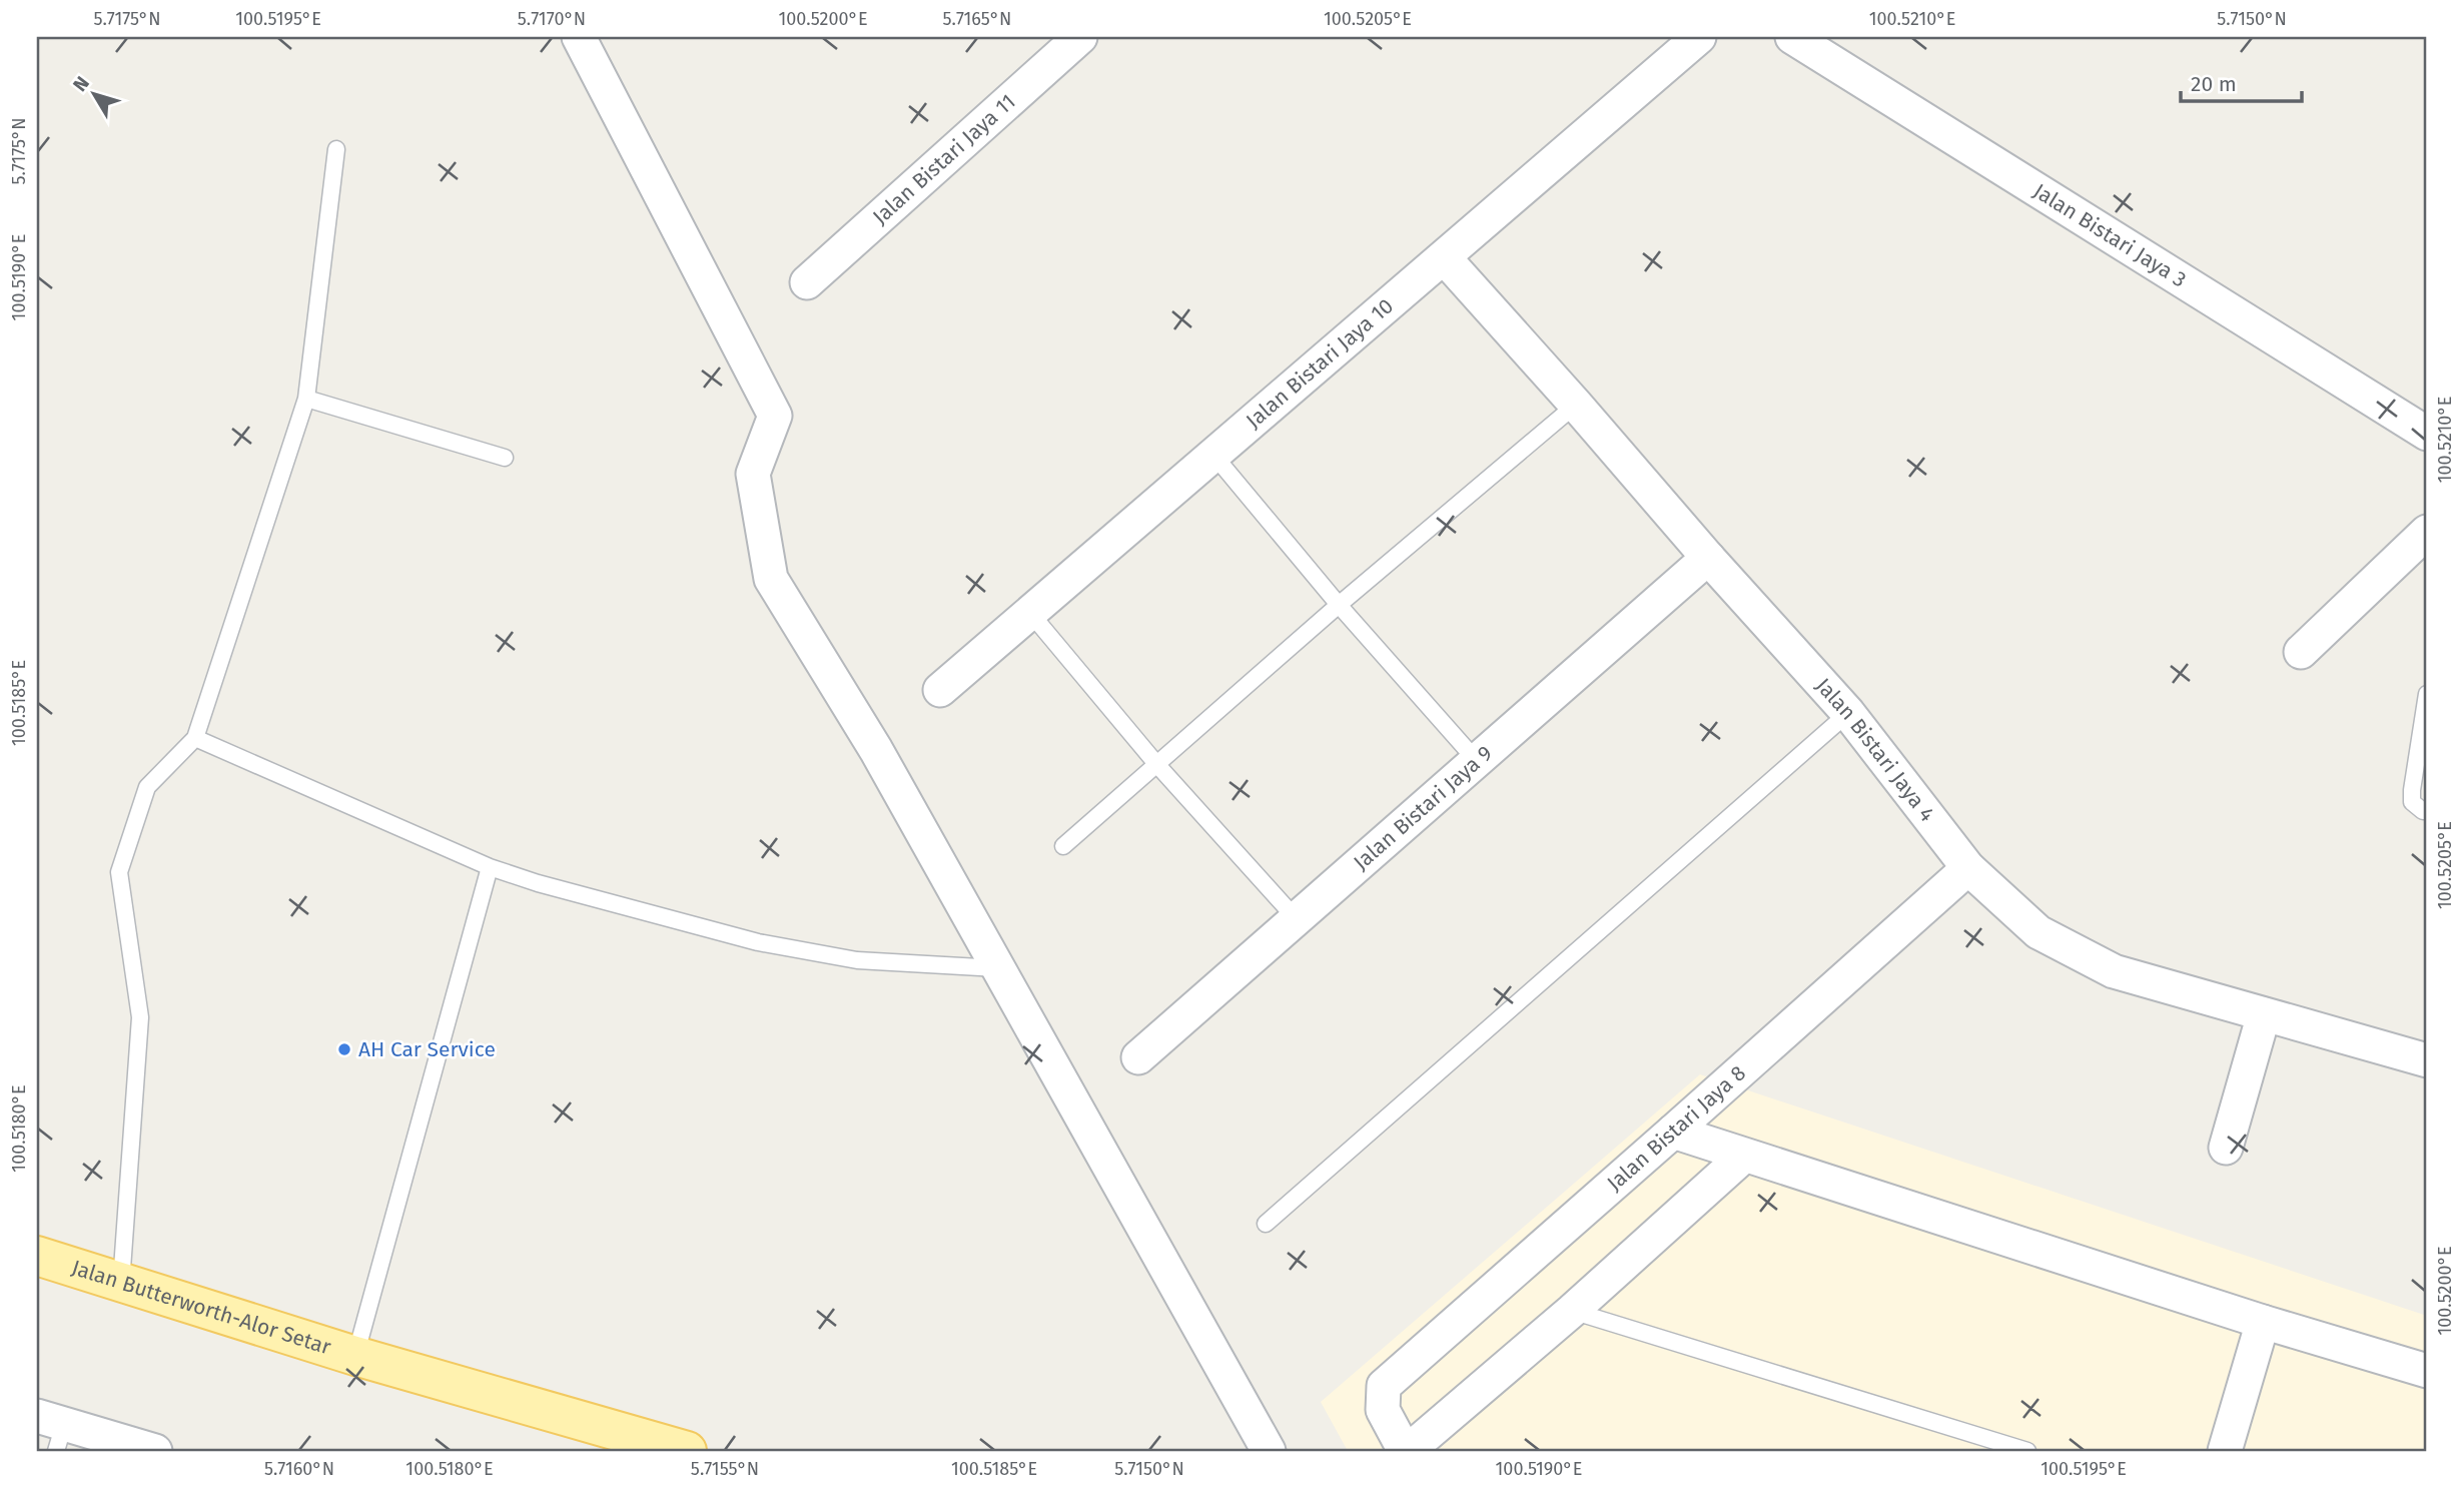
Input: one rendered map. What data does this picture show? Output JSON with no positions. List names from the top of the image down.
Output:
{
  "streets": {
    "main road": ["Jalan Butterworth-Alor Setar"],
    "street": [
      "Jalan Bistari Jaya 11",
      "Jalan Bistari Jaya 3",
      "Jalan Bistari Jaya 10",
      "Jalan Bistari Jaya 4",
      "Jalan Bistari Jaya 9",
      "Jalan Bistari Jaya 8"
    ]
  },
  "crossings": [
    ["Jalan Bistari Jaya 10", "Jalan Bistari Jaya 4"],
    ["Jalan Bistari Jaya 4", "Jalan Bistari Jaya 9"],
    ["Jalan Bistari Jaya 4", "Jalan Bistari Jaya 8"]
  ],
  "places": ["AH Car Service"],
  "scale_bar": "20 m",
  "north": "top left",
  "coordinates": [
    "5.7175°N",
    "100.5195°E",
    "5.7170°N",
    "100.5200°E",
    "5.7165°N",
    "100.5205°E",
    "100.5210°E",
    "5.7150°N",
    "100.5190°E",
    "100.5185°E",
    "100.5180°E",
    "5.7160°N",
    "5.7155°N"
  ]
}
